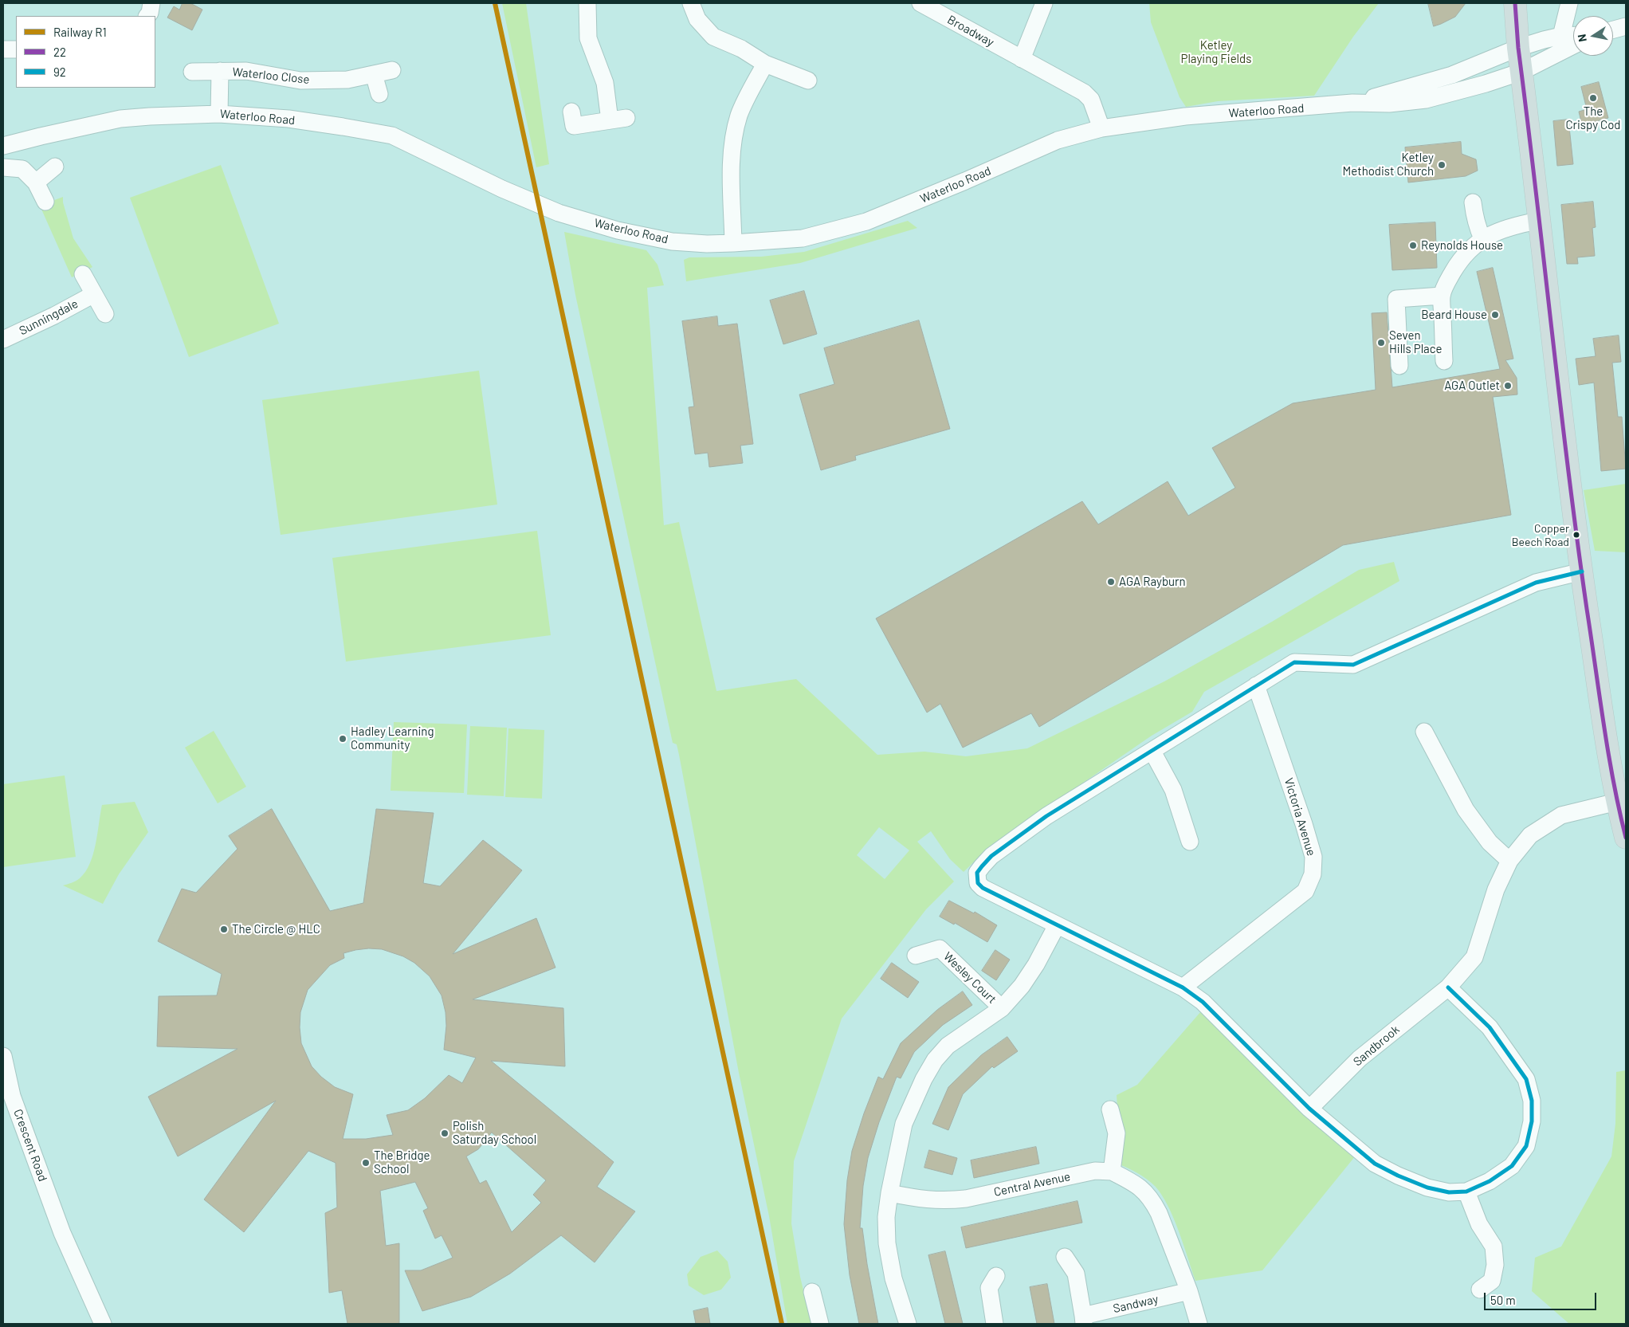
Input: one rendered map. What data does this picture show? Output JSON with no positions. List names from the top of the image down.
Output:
{
  "streets": {
    "street": [
      "Broadway",
      "Waterloo Close",
      "Waterloo Road",
      "Sunningdale",
      "Victoria Avenue",
      "Wesley Court",
      "Sandbrook",
      "Crescent Road",
      "Central Avenue",
      "Sandway"
    ]
  },
  "crossings": [
    ["Broadway", "Waterloo Road"],
    ["Waterloo Close", "Waterloo Road"]
  ],
  "parks": ["Ketley Playing Fields"],
  "places": [
    "The Crispy Cod",
    "Ketley Methodist Church",
    "Reynolds House",
    "Beard House",
    "Seven Hills Place",
    "AGA Outlet",
    "Copper Beech Road",
    "AGA Rayburn",
    "Hadley Learning Community",
    "The Circle @ HLC",
    "Polish Saturday School",
    "The Bridge School"
  ],
  "lines": ["rail line R1", "transit line 22", "transit line 92"],
  "legend": ["Railway R1", "22", "92"],
  "scale_bar": "50 m",
  "north": "left"
}
